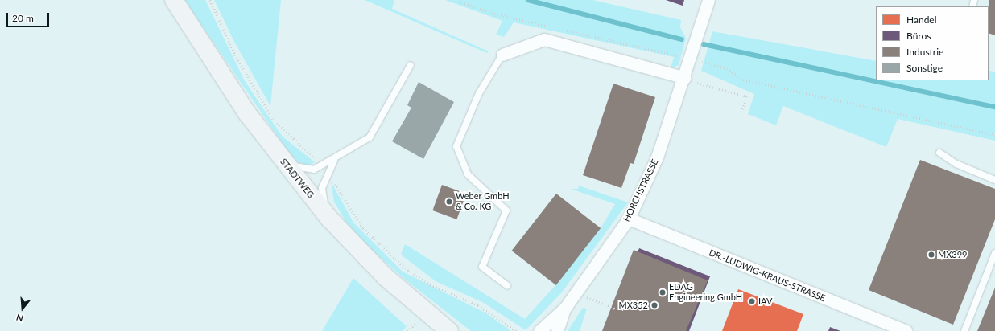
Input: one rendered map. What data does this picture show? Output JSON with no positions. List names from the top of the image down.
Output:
{
  "streets": {
    "main road": ["STADTWEG"],
    "street": ["HORCHSTRASSE", "DR.-LUDWIG-KRAUS-STRASSE"]
  },
  "crossings": [
    ["HORCHSTRASSE", "DR.-LUDWIG-KRAUS-STRASSE"]
  ],
  "places": [
    "Weber GmbH & Co. KG",
    "MX399",
    "EDAG Engineering GmbH",
    "IAV",
    "MX352"
  ],
  "legend": [
    "Handel",
    "Büros",
    "Industrie",
    "Sonstige"
  ],
  "scale_bar": "20 m",
  "north": "bottom"
}
